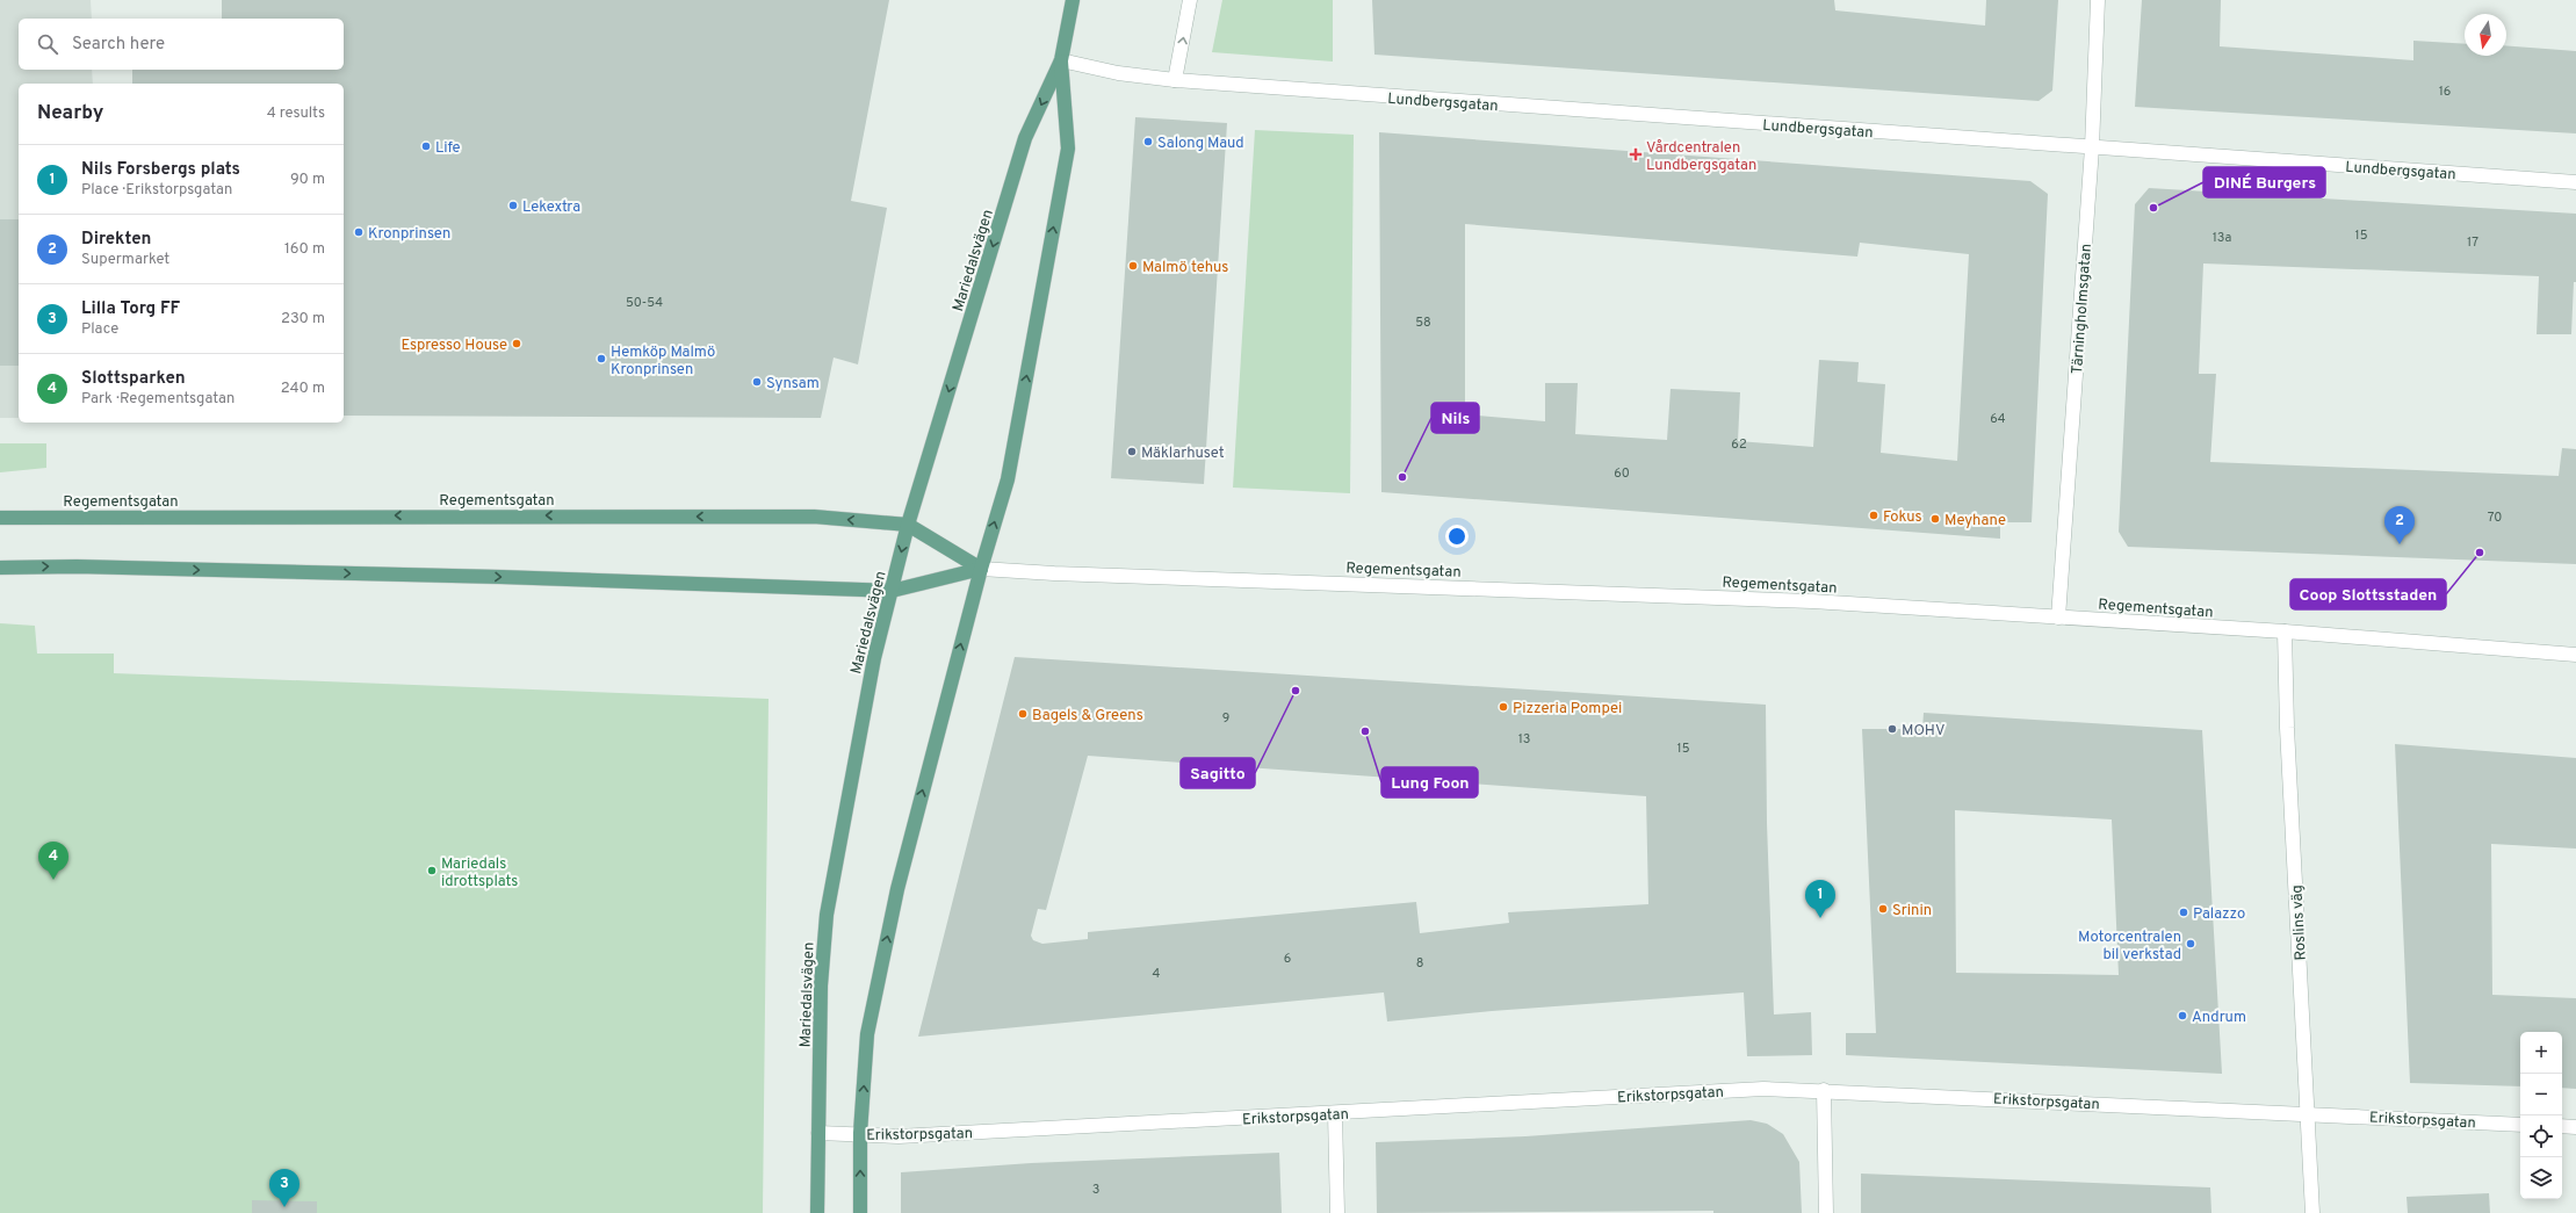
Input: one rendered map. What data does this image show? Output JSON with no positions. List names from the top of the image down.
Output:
{
  "streets": {
    "main road": ["Mariedalsvägen", "Regementsgatan"],
    "street": [
      "Lundbergsgatan",
      "Tärningholmsgatan",
      "Roslins väg",
      "Erikstorpsgatan"
    ]
  },
  "crossings": [
    ["Lundbergsgatan", "Mariedalsvägen"],
    ["Lundbergsgatan", "Tärningholmsgatan"],
    ["Mariedalsvägen", "Regementsgatan"],
    ["Mariedalsvägen", "Erikstorpsgatan"],
    ["Tärningholmsgatan", "Regementsgatan"],
    ["Regementsgatan", "Roslins väg"],
    ["Roslins väg", "Erikstorpsgatan"]
  ],
  "places": {
    "other": [
      "Salong Maud",
      "Life",
      "Lekextra",
      "DINÉ Burgers",
      "Kronprinsen",
      "Malmö tehus",
      "Espresso House",
      "Hemköp Malmö Kronprinsen",
      "Synsam",
      "Mäklarhuset",
      "Nils",
      "Fokus",
      "Meyhane",
      "Coop Slottsstaden",
      "Sagitto",
      "Pizzeria Pompei",
      "Bagels & Greens",
      "MOHV",
      "Lung Foon",
      "Mariedals idrottsplats",
      "Srinin",
      "Palazzo",
      "Motorcentralen bil verkstad",
      "Andrum"
    ],
    "health": ["Vårdcentralen Lundbergsgatan"]
  },
  "house_numbers": [
    "16",
    "15",
    "13a",
    "17",
    "50-54",
    "58",
    "64",
    "62",
    "60",
    "70",
    "9",
    "13",
    "15",
    "6",
    "8",
    "4",
    "3"
  ],
  "north": "bottom",
  "page": {
    "search": "Search here",
    "heading": ["Nearby", "4 results"],
    "list": [
      {
        "mark": "1",
        "name": "Nils Forsbergs plats",
        "note": "Place · Erikstorpsgatan",
        "value": "90 m"
      },
      {
        "mark": "2",
        "name": "Direkten",
        "note": "Supermarket",
        "value": "160 m"
      },
      {
        "mark": "3",
        "name": "Lilla Torg FF",
        "note": "Place",
        "value": "230 m"
      },
      {
        "mark": "4",
        "name": "Slottsparken",
        "note": "Park · Regementsgatan",
        "value": "240 m"
      }
    ],
    "pins": [
      "2",
      "4",
      "1",
      "3"
    ],
    "map_buttons": ["+", "−"]
  }
}
